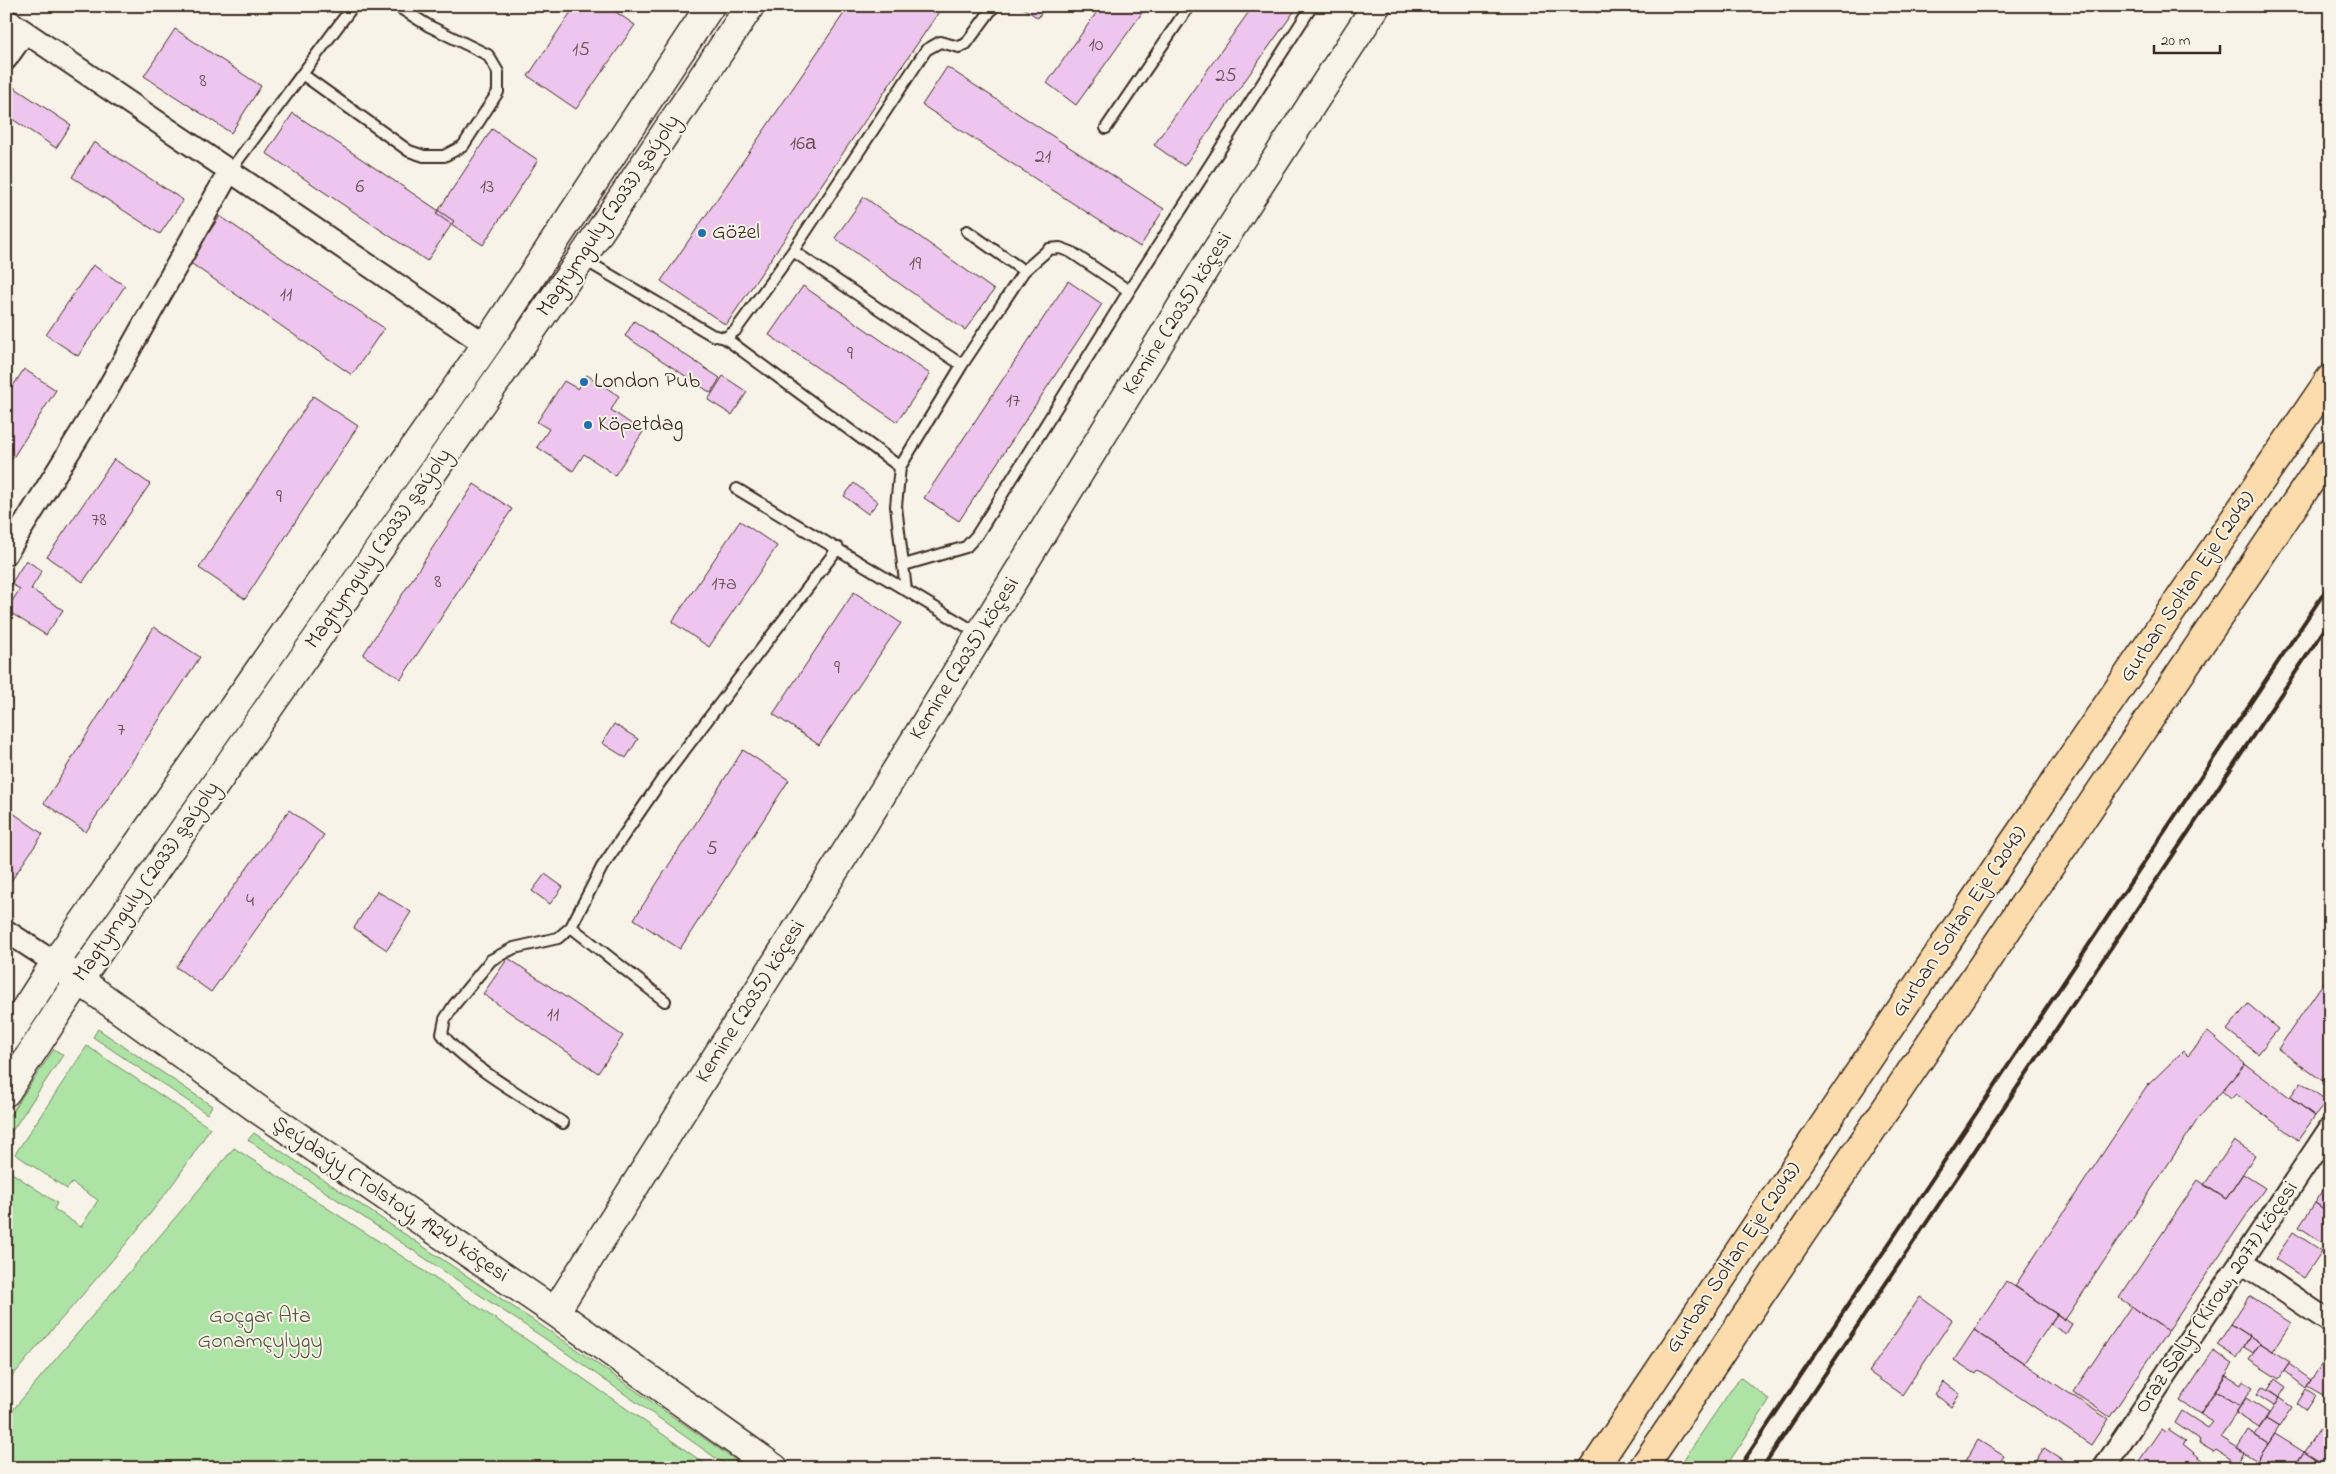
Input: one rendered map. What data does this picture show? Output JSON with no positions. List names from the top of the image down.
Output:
{
  "streets": {
    "highway": ["Gurban Soltan Eje (2043)"],
    "main road": ["Magtymguly (2033) şaýoly", "Kemine (2035) köçesi", "Şeýdaýy (Tolstoý, 1924) köçesi"],
    "street": ["Oraz Salyr (Kirow, 2077) köçesi"]
  },
  "crossings": [
    ["Magtymguly (2033) şaýoly", "Şeýdaýy (Tolstoý, 1924) köçesi"],
    ["Kemine (2035) köçesi", "Şeýdaýy (Tolstoý, 1924) köçesi"]
  ],
  "parks": ["Goçgar Ata Gonamçylygy"],
  "places": ["Gözel", "London Pub", "Köpetdag"],
  "house_numbers": [
    "10",
    "15",
    "25",
    "8",
    "16а",
    "21",
    "6",
    "13",
    "19",
    "11",
    "9",
    "17",
    "9",
    "78",
    "8",
    "17a",
    "9",
    "7",
    "5",
    "4",
    "11"
  ],
  "scale_bar": "20 m"
}
